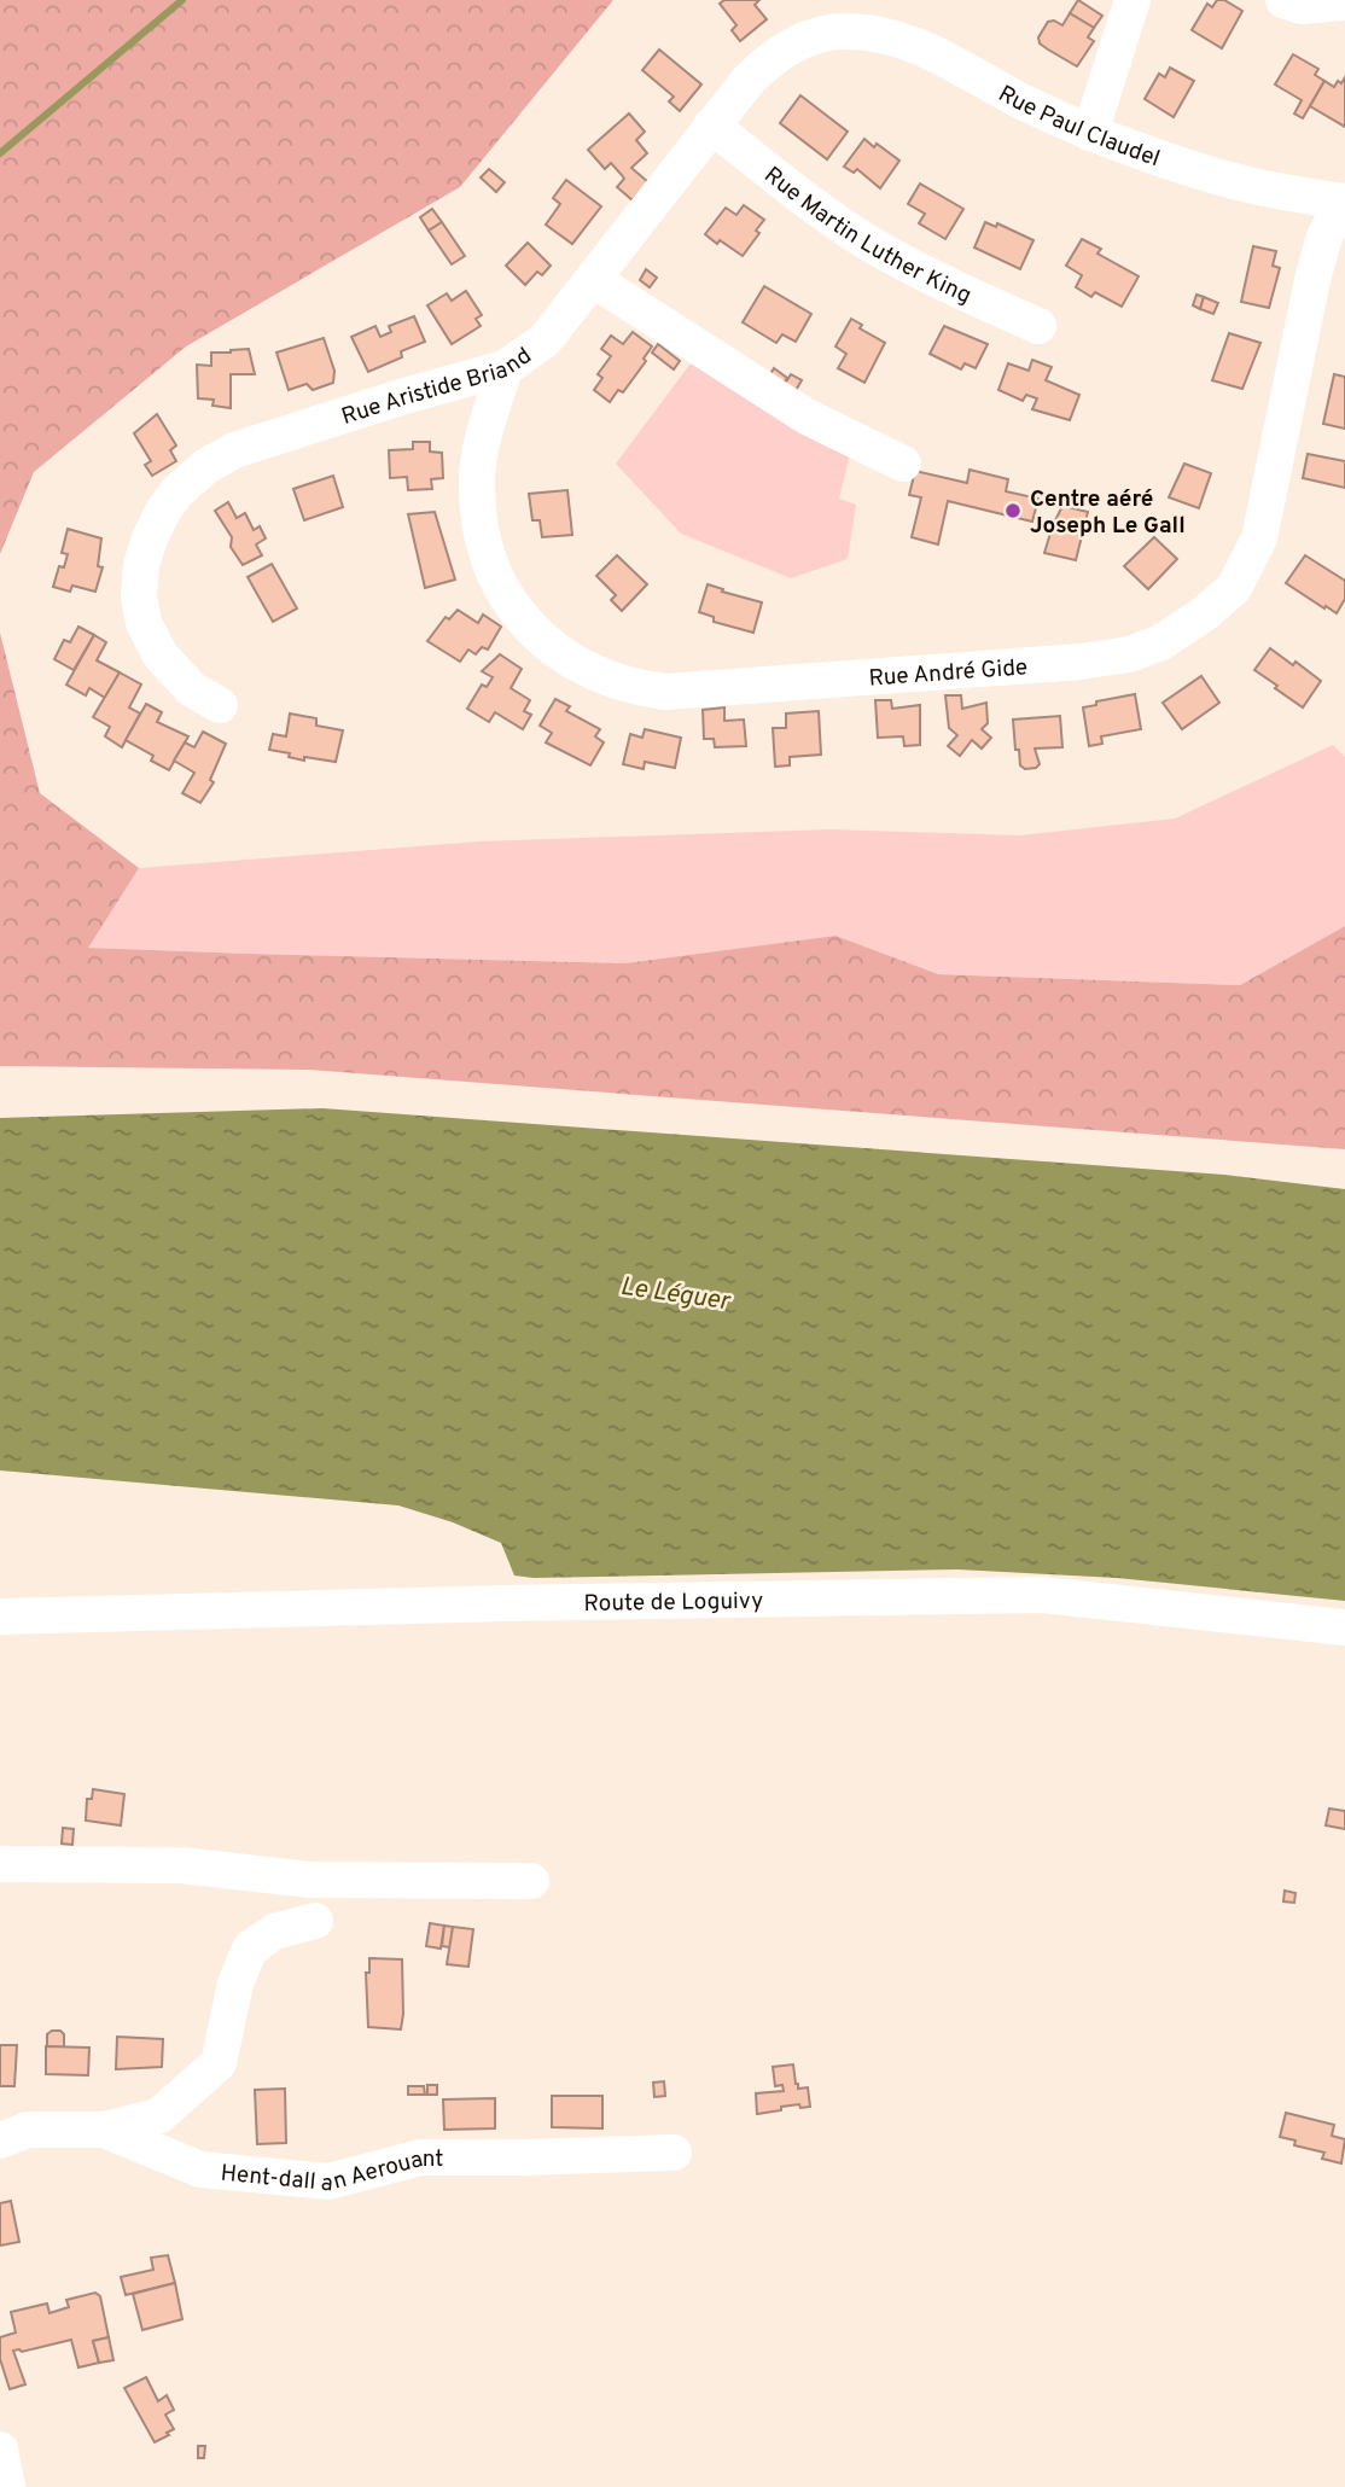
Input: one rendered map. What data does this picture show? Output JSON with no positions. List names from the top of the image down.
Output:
{
  "streets": {
    "street": [
      "Rue Paul Claudel",
      "Rue Martin Luther King",
      "Rue Aristide Briand",
      "Rue André Gide",
      "Route de Loguivy",
      "Hent-dall an Aerouant"
    ]
  },
  "crossings": [
    ["Rue Paul Claudel", "Rue Aristide Briand"],
    ["Rue Paul Claudel", "Rue André Gide"],
    ["Rue Martin Luther King", "Rue Aristide Briand"],
    ["Rue Aristide Briand", "Rue André Gide"]
  ],
  "water": ["Le Léguer"],
  "places": ["Centre aéré Joseph Le Gall"]
}
